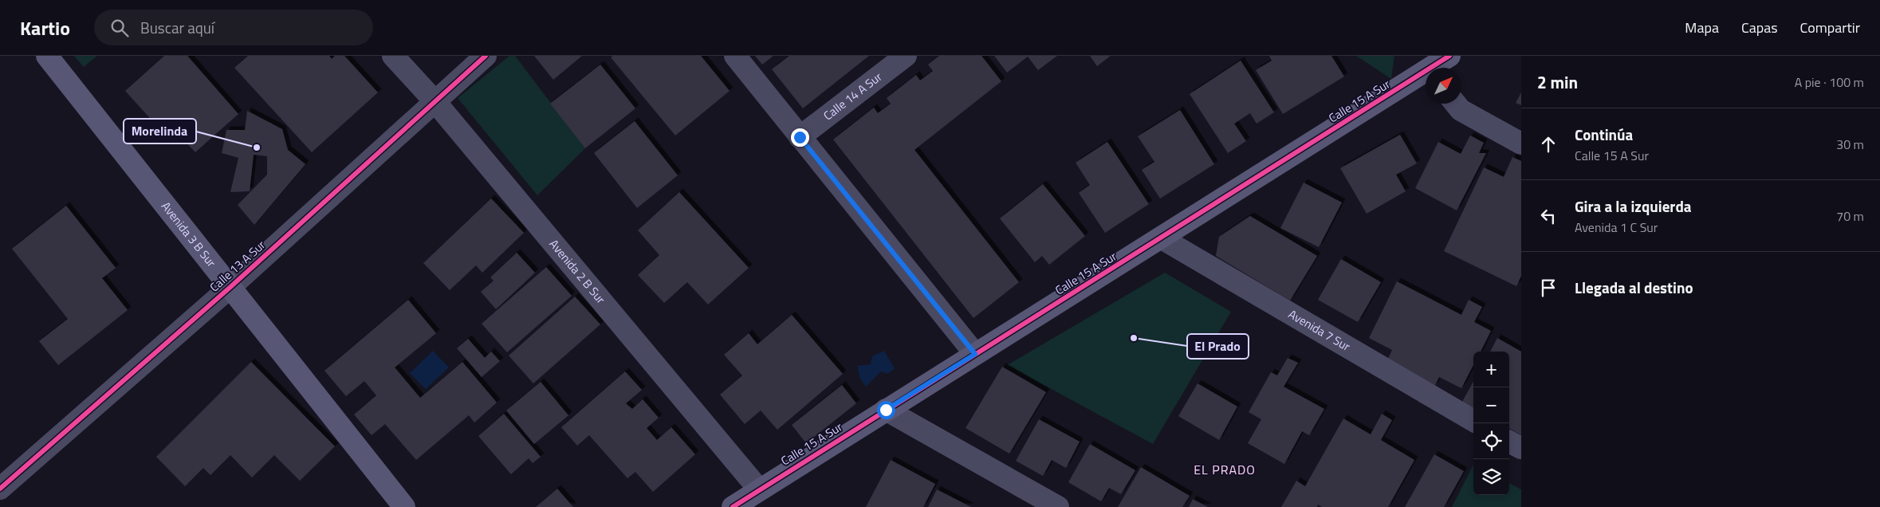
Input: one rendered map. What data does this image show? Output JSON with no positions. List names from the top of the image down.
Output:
{
  "streets": {
    "street": [
      "Calle 14 A Sur",
      "Calle 15 A Sur",
      "Avenida 3 B Sur",
      "Calle 13 A Sur",
      "Avenida 2 B Sur",
      "Avenida 7 Sur"
    ]
  },
  "crossings": [
    ["Calle 15 A Sur", "Avenida 2 B Sur"],
    ["Calle 15 A Sur", "Avenida 7 Sur"],
    ["Avenida 3 B Sur", "Calle 13 A Sur"],
    ["Calle 13 A Sur", "Avenida 2 B Sur"]
  ],
  "districts": ["EL PRADO"],
  "places": ["Morelinda", "El Prado"],
  "north": "top right",
  "page": {
    "header": "Kartio",
    "search": "Buscar aquí",
    "nav": ["Mapa", "Capas", "Compartir"],
    "heading": ["2 min", "A pie · 100 m"],
    "list": [
      ["Continúa", "Calle 15 A Sur", "30 m"],
      ["Gira a la izquierda", "Avenida 1 C Sur", "70 m"],
      "Llegada al destino"
    ],
    "map_buttons": ["+", "−"]
  }
}
